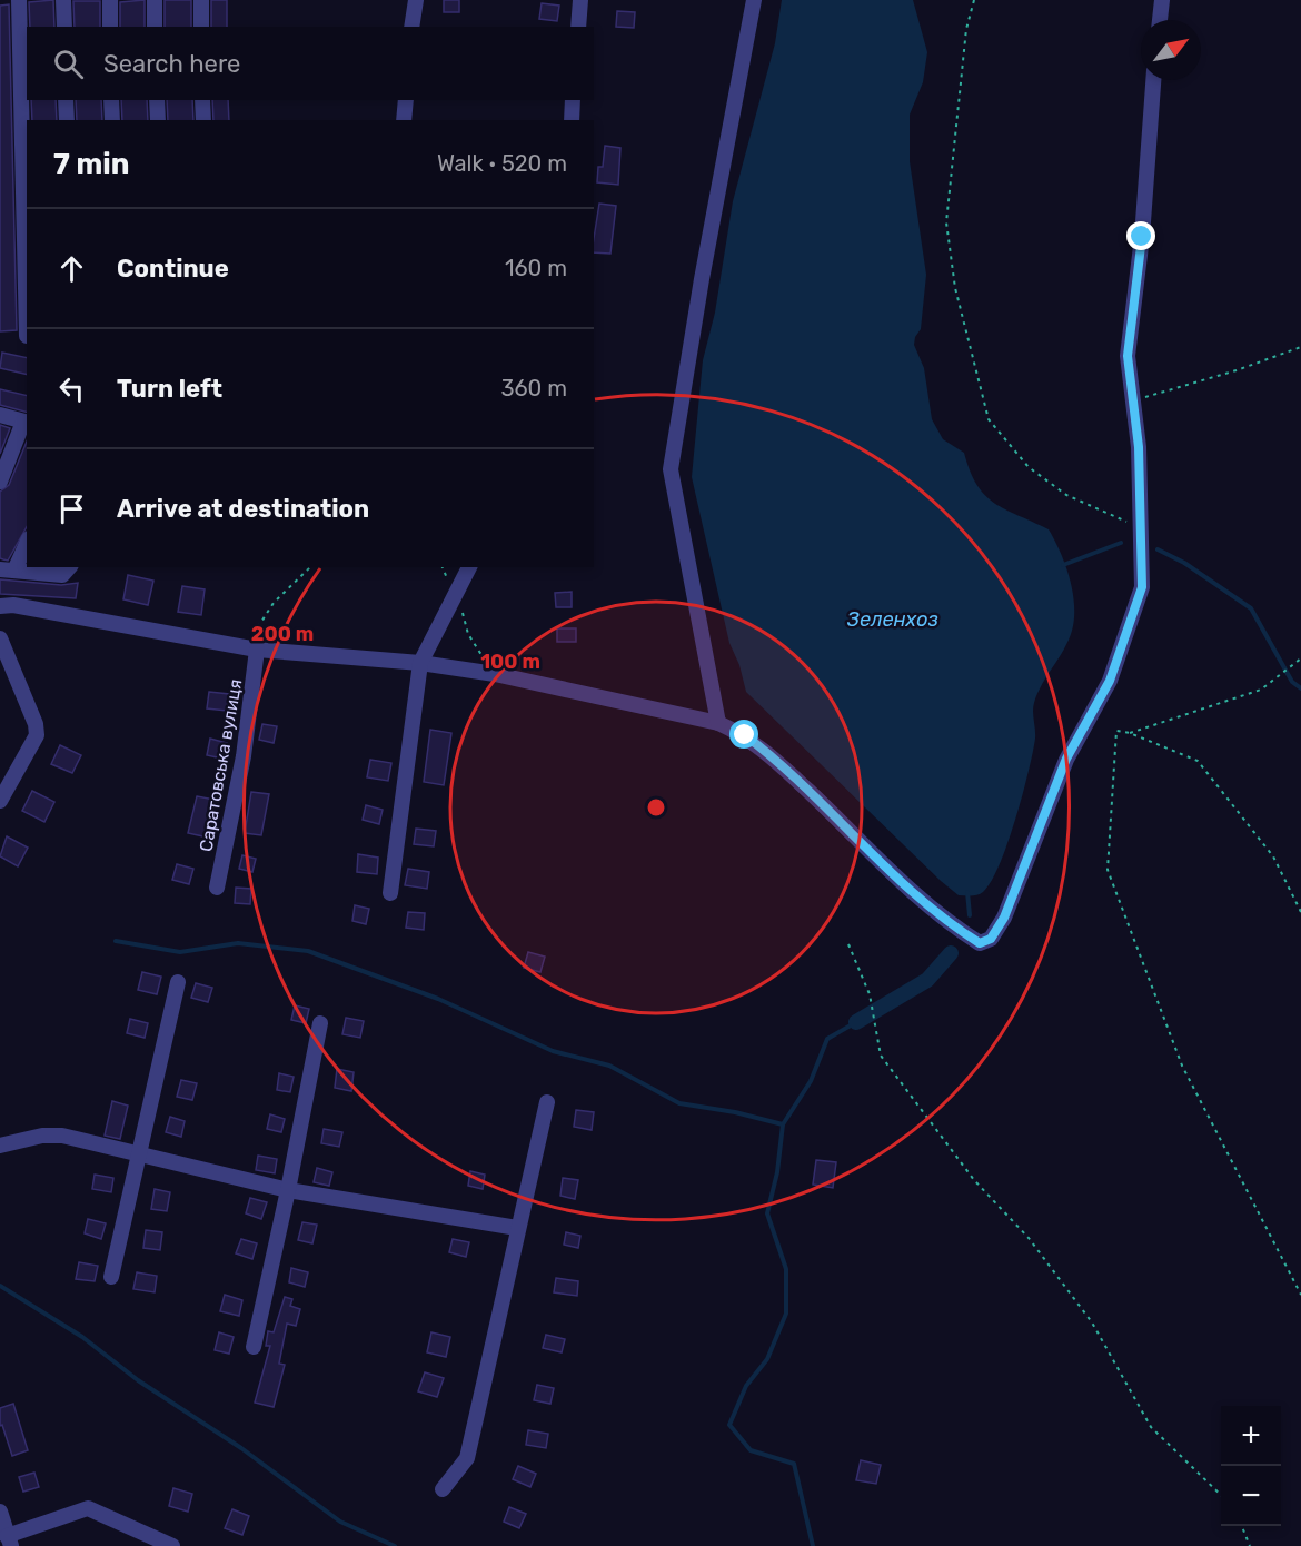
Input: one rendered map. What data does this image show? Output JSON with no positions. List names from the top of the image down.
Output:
{
  "streets": {
    "street": ["Саратовська вулиця"]
  },
  "water": ["Зеленхоз"],
  "north": "top right",
  "page": {
    "search": "Search here",
    "heading": ["7 min", "Walk · 520 m"],
    "list": [
      ["Continue", "160 m"],
      ["Turn left", "360 m"],
      "Arrive at destination"
    ],
    "map_buttons": ["+", "−"]
  },
  "rings": ["200 m", "100 m"]
}
